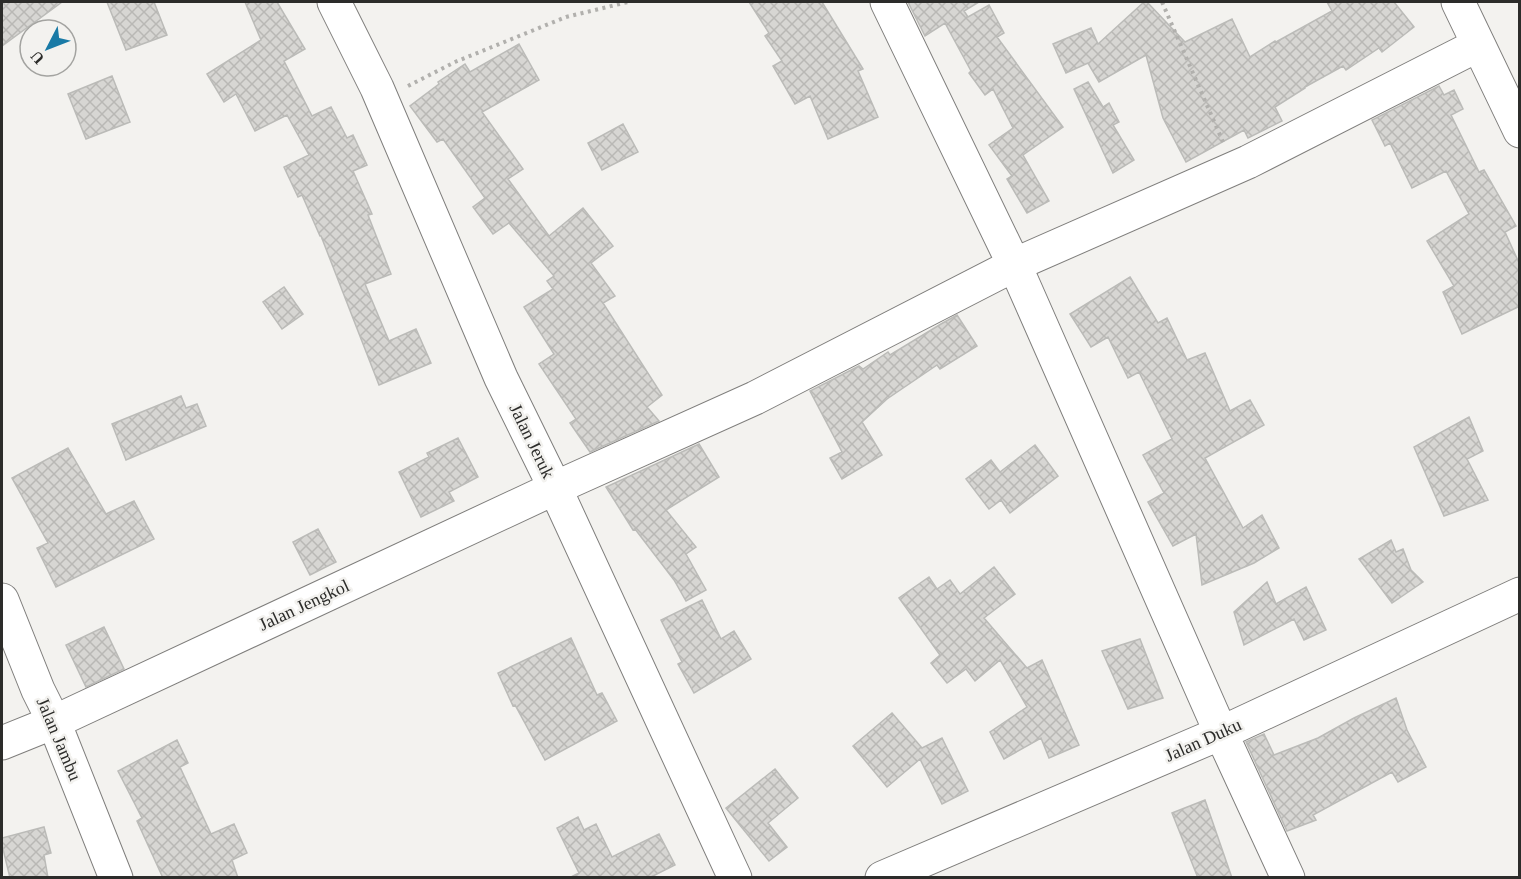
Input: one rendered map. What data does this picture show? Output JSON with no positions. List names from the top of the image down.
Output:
{
  "streets": {
    "street": [
      "Jalan Jeruk",
      "Jalan Jengkol",
      "Jalan Jambu",
      "Jalan Duku"
    ]
  },
  "crossings": [
    ["Jalan Jeruk", "Jalan Jengkol"],
    ["Jalan Jengkol", "Jalan Jambu"]
  ],
  "north": "bottom left"
}
